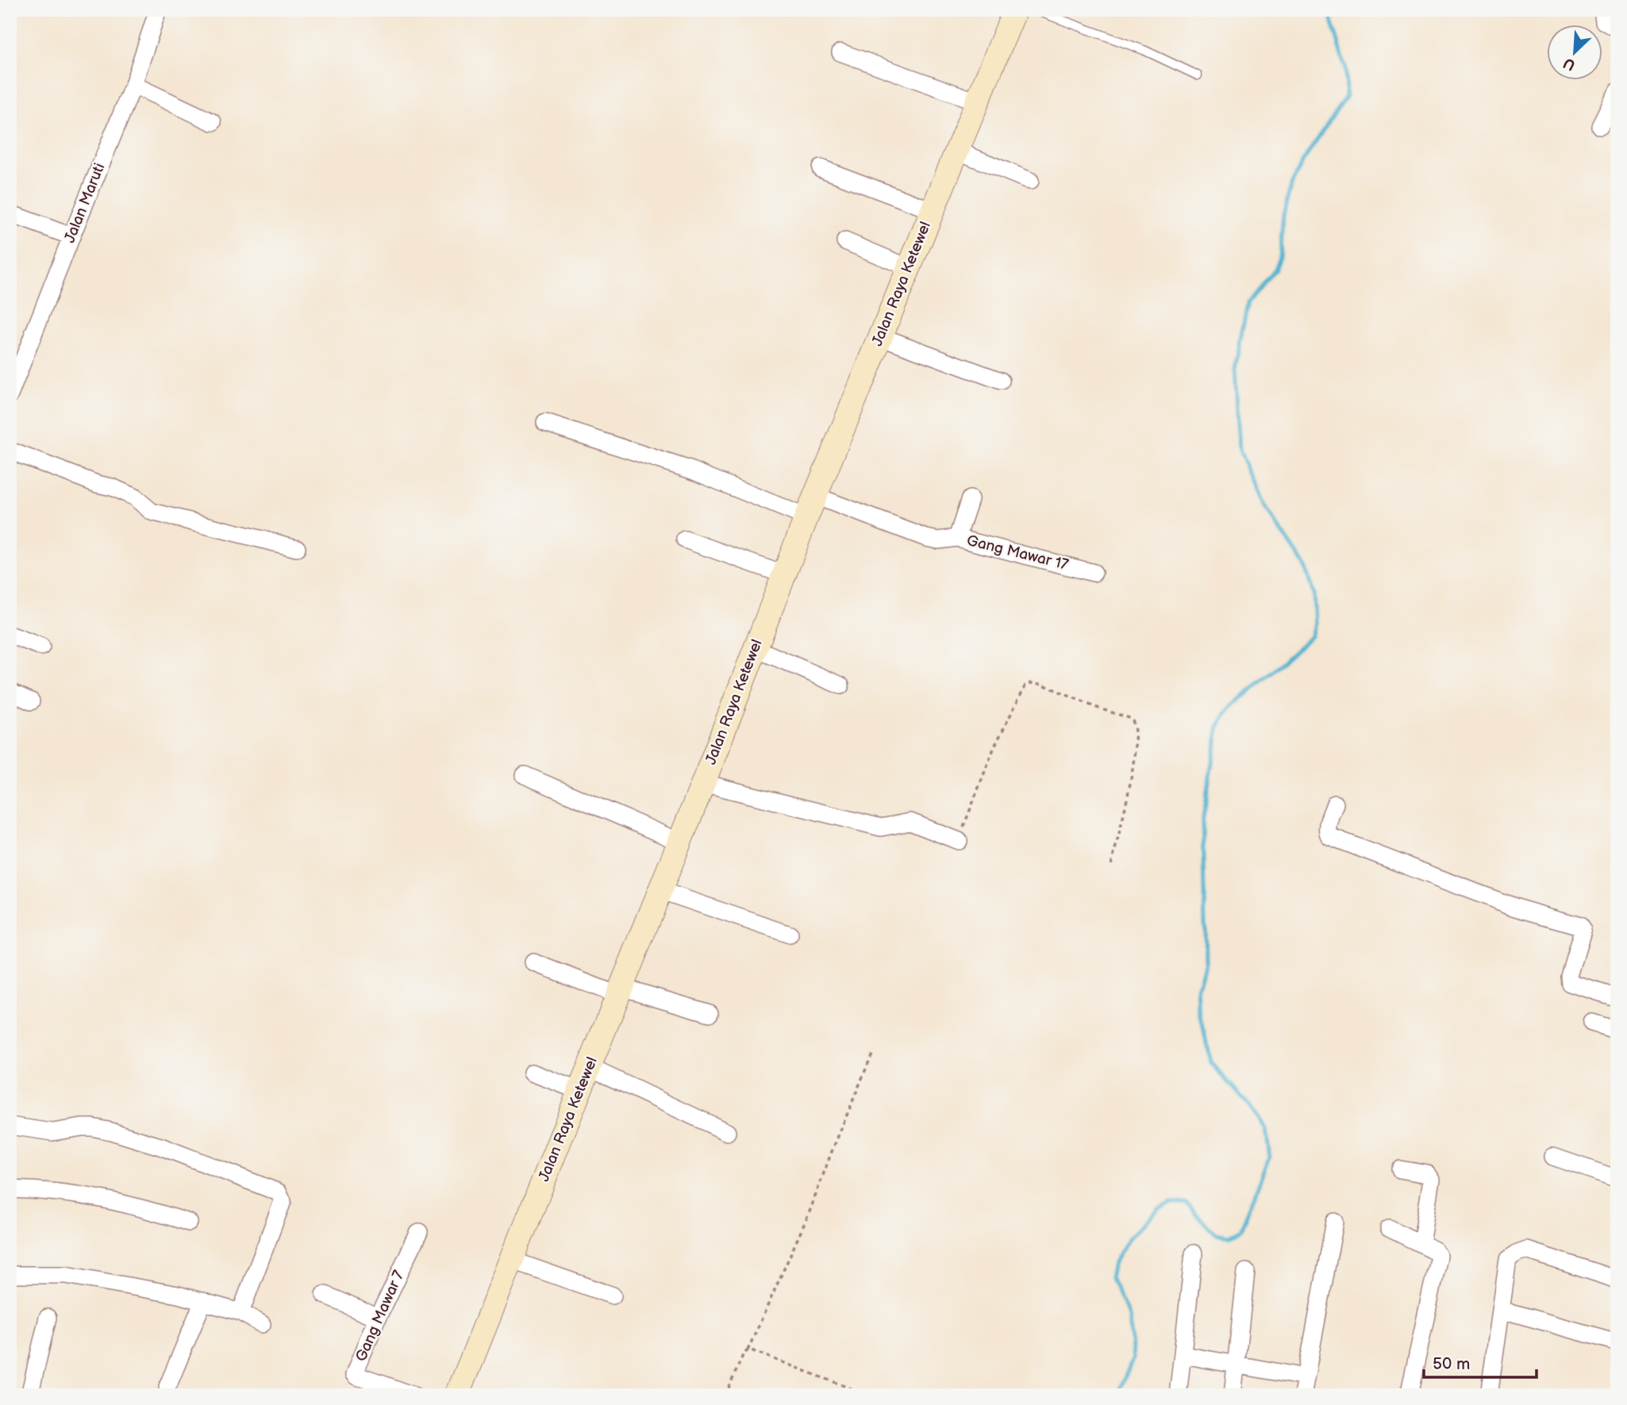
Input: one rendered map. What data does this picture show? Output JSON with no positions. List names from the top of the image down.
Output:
{
  "streets": {
    "main road": ["Jalan Raya Ketewel"],
    "street": ["Jalan Maruti", "Gang Mawar 17", "Gang Mawar 7"]
  },
  "crossings": [
    ["Jalan Raya Ketewel", "Gang Mawar 17"]
  ],
  "scale_bar": "50 m",
  "north": "bottom left"
}
